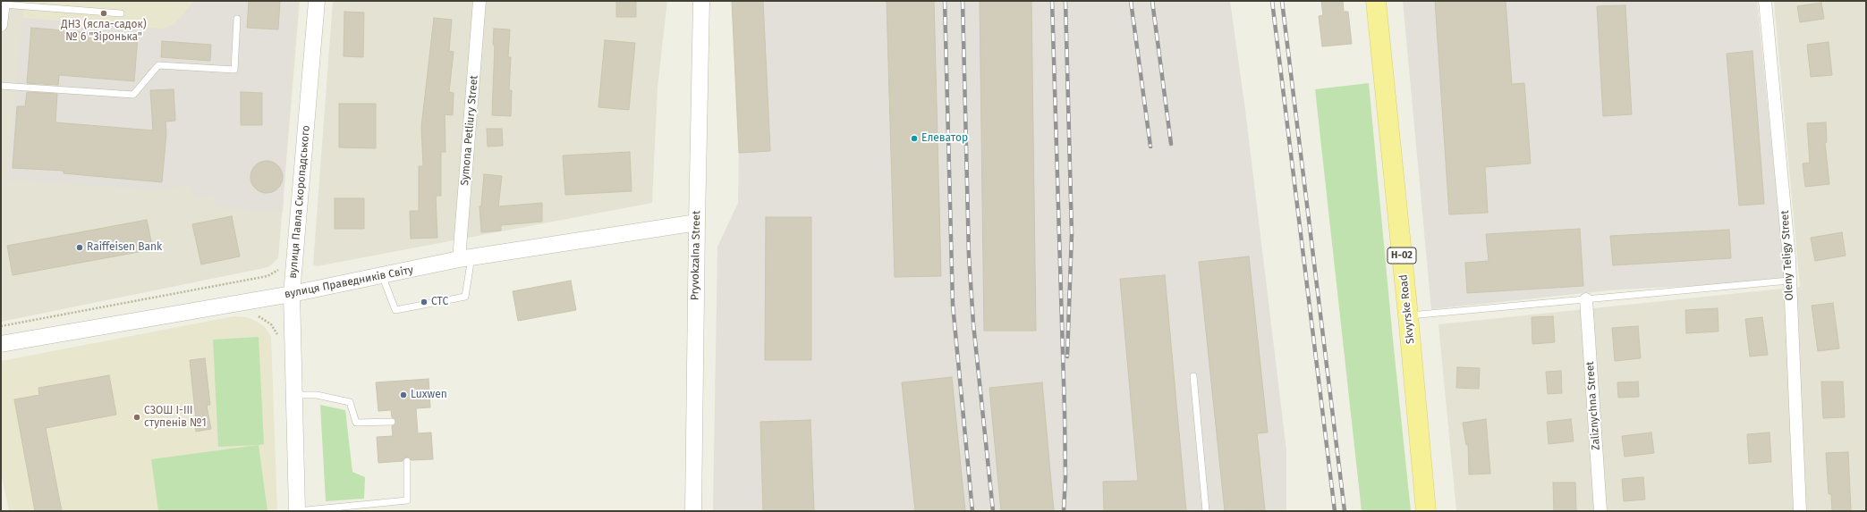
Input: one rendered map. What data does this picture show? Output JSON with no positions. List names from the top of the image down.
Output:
{
  "streets": {
    "main road": ["Н-02", "Skvyrske Road"],
    "street": [
      "Symona Petliury Street",
      "вулиця Павла Скоропадського",
      "Pryvokzalna Street",
      "Oleny Teligy Street",
      "вулиця Праведників Світу",
      "Zaliznychna Street"
    ]
  },
  "crossings": [
    ["Symona Petliury Street", "вулиця Праведників Світу"],
    ["вулиця Павла Скоропадського", "вулиця Праведників Світу"],
    ["Pryvokzalna Street", "вулиця Праведників Світу"]
  ],
  "places": [
    "ДНЗ (ясла-садок) № 6 \"Зіронька\"",
    "Елеватор",
    "Raiffeisen Bank",
    "СТС",
    "Luxwen",
    "СЗОШ І-ІІІ ступенів №1"
  ]
}
